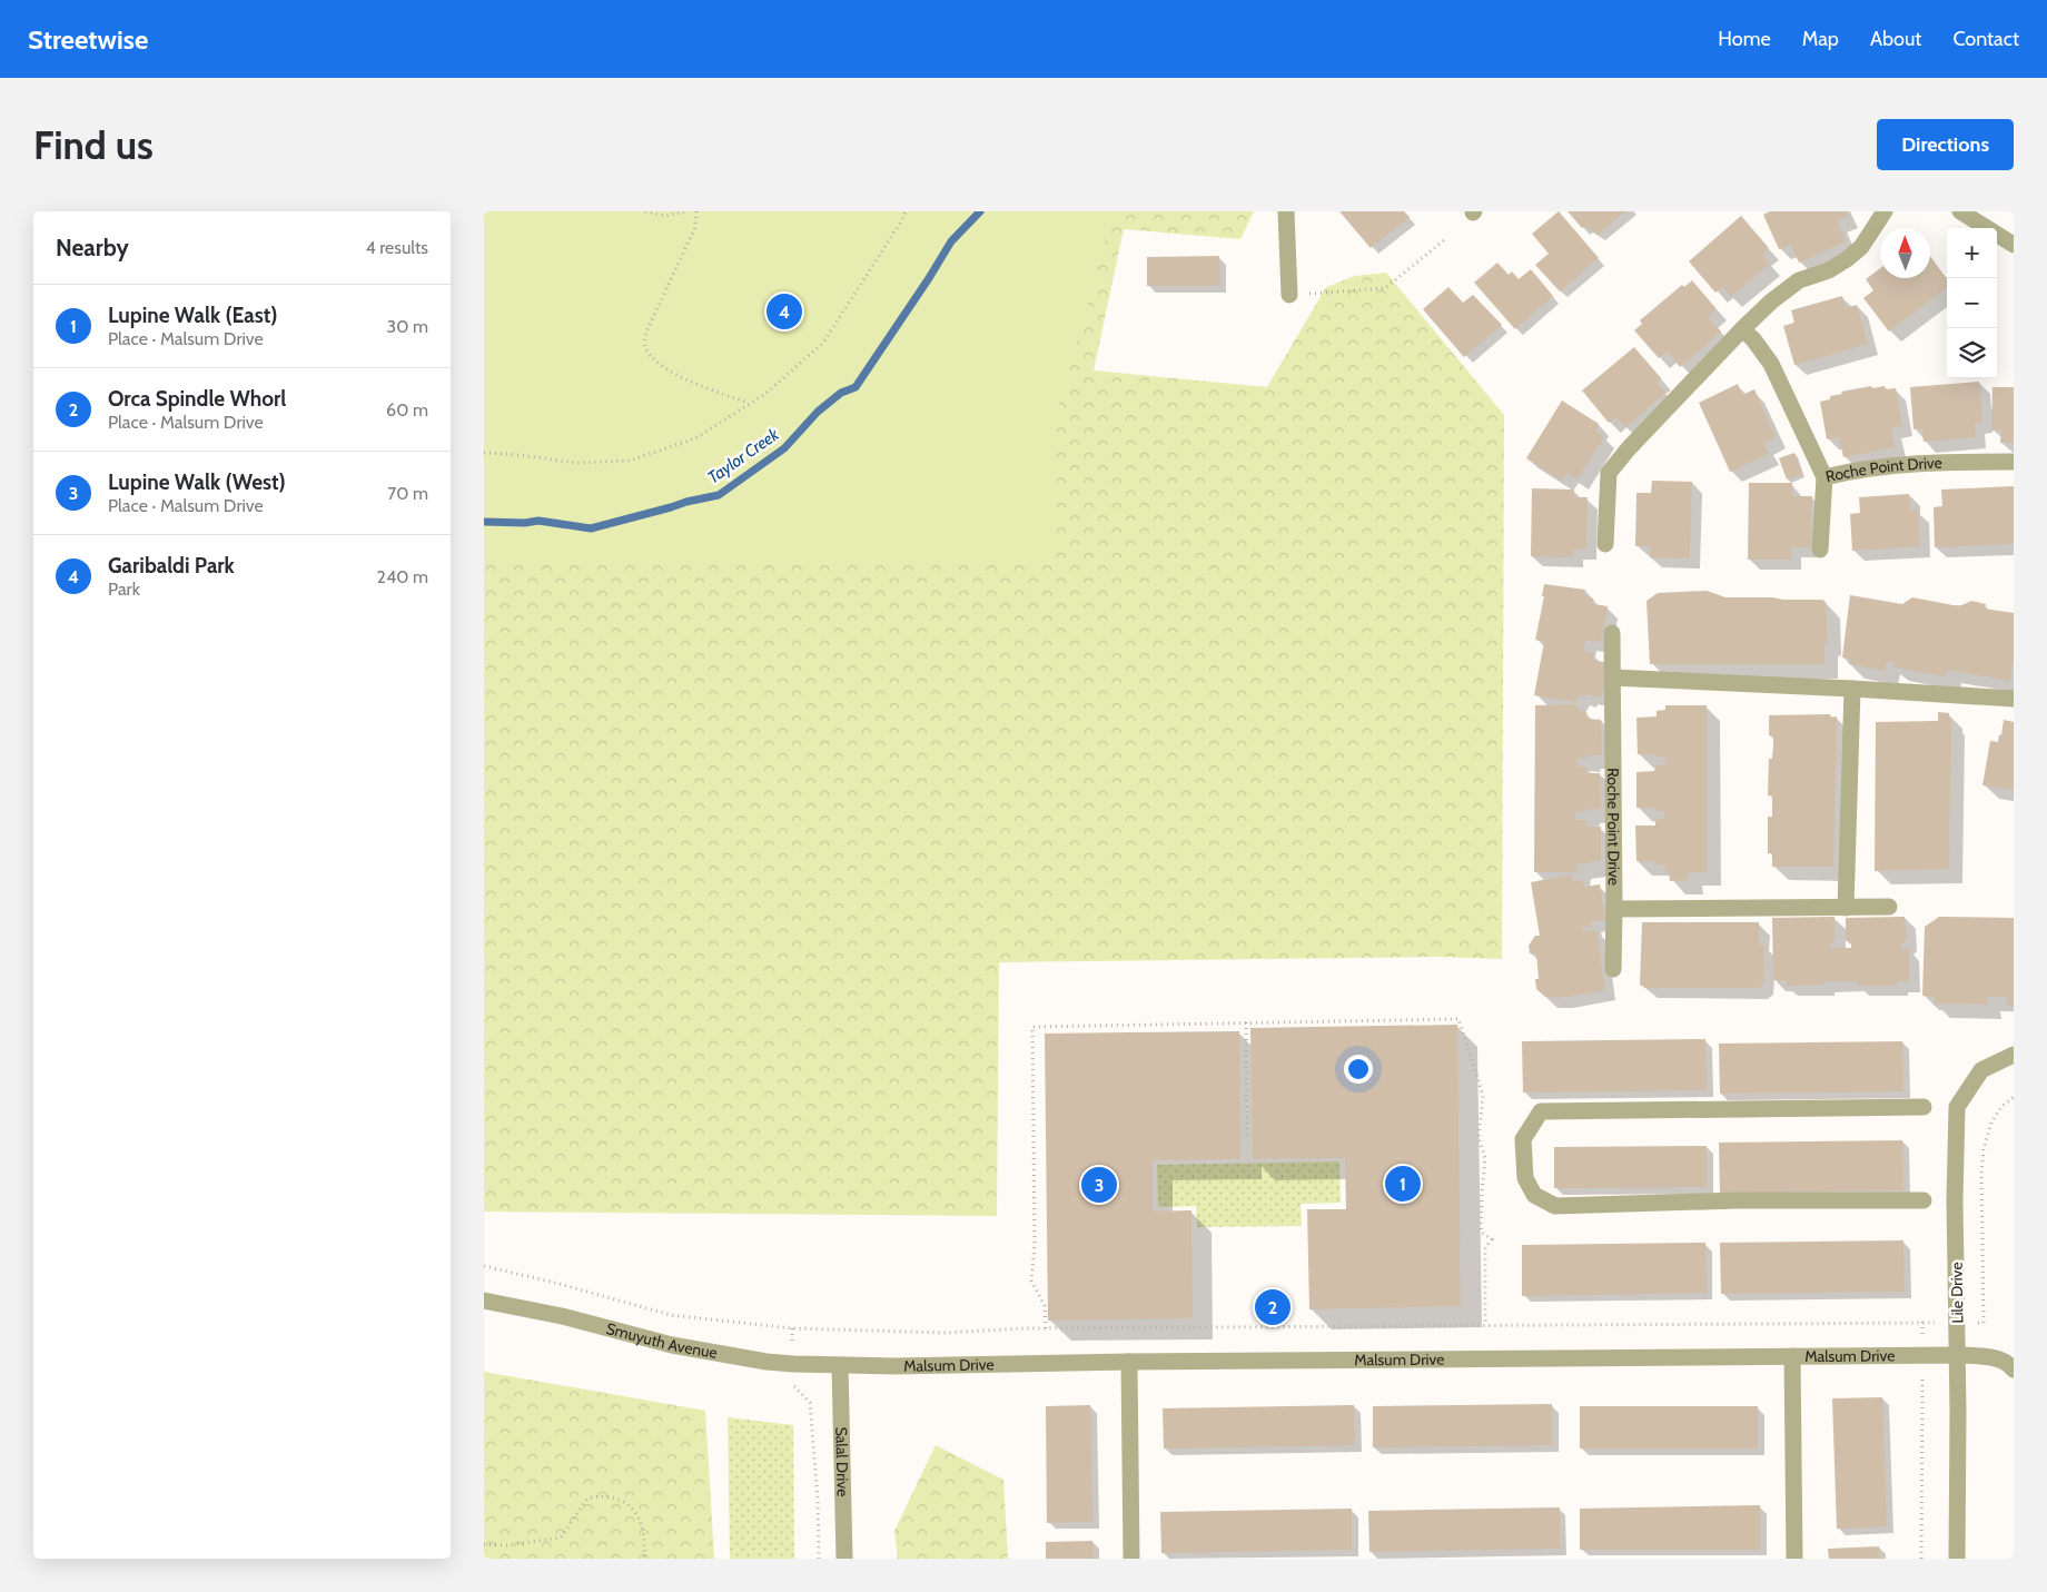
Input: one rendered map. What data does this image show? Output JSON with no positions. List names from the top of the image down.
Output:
{
  "streets": {
    "street": [
      "Roche Point Drive",
      "Lile Drive",
      "Smuyuth Avenue",
      "Malsum Drive",
      "Salal Drive"
    ]
  },
  "crossings": [
    ["Lile Drive", "Malsum Drive"],
    ["Smuyuth Avenue", "Malsum Drive"],
    ["Smuyuth Avenue", "Salal Drive"],
    ["Malsum Drive", "Salal Drive"]
  ],
  "water": ["Taylor Creek"],
  "north": "top",
  "page": {
    "header": "Streetwise",
    "nav": [
      "Home",
      "Map",
      "About",
      "Contact"
    ],
    "buttons": "Directions",
    "title": "Find us",
    "heading": ["Nearby", "4 results"],
    "map_buttons": ["+", "−"],
    "list": [
      {
        "mark": "1",
        "name": "Lupine Walk (East)",
        "note": "Place · Malsum Drive",
        "value": "30 m"
      },
      {
        "mark": "2",
        "name": "Orca Spindle Whorl",
        "note": "Place · Malsum Drive",
        "value": "60 m"
      },
      {
        "mark": "3",
        "name": "Lupine Walk (West)",
        "note": "Place · Malsum Drive",
        "value": "70 m"
      },
      {
        "mark": "4",
        "name": "Garibaldi Park",
        "note": "Park",
        "value": "240 m"
      }
    ],
    "pins": [
      "4",
      "1",
      "3",
      "2"
    ]
  }
}
